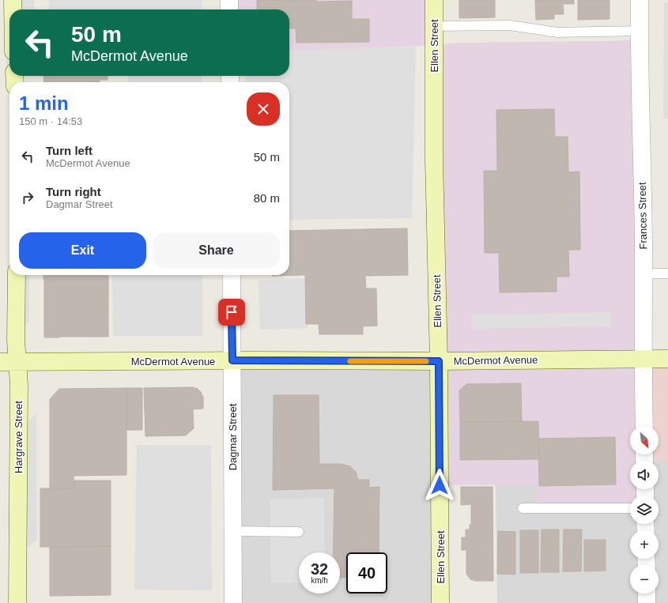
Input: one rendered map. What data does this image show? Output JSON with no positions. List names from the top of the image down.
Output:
{
  "streets": {
    "street": [
      "Ellen Street",
      "Frances Street",
      "McDermot Avenue",
      "Hargrave Street",
      "Dagmar Street"
    ]
  },
  "crossings": [
    ["Ellen Street", "McDermot Avenue"],
    ["Frances Street", "McDermot Avenue"],
    ["McDermot Avenue", "Hargrave Street"],
    ["McDermot Avenue", "Dagmar Street"]
  ],
  "north": "bottom right",
  "page": {
    "turn": ["50 m", "McDermot Avenue"],
    "heading": ["1 min", "150 m · 14:53"],
    "list": [
      {
        "name": "Turn left",
        "note": "McDermot Avenue",
        "value": "50 m"
      },
      {
        "name": "Turn right",
        "note": "Dagmar Street",
        "value": "80 m"
      }
    ],
    "buttons": ["Exit", "Share"],
    "map_buttons": ["+", "−"],
    "speed": "32 km/h",
    "limit": "40"
  }
}
